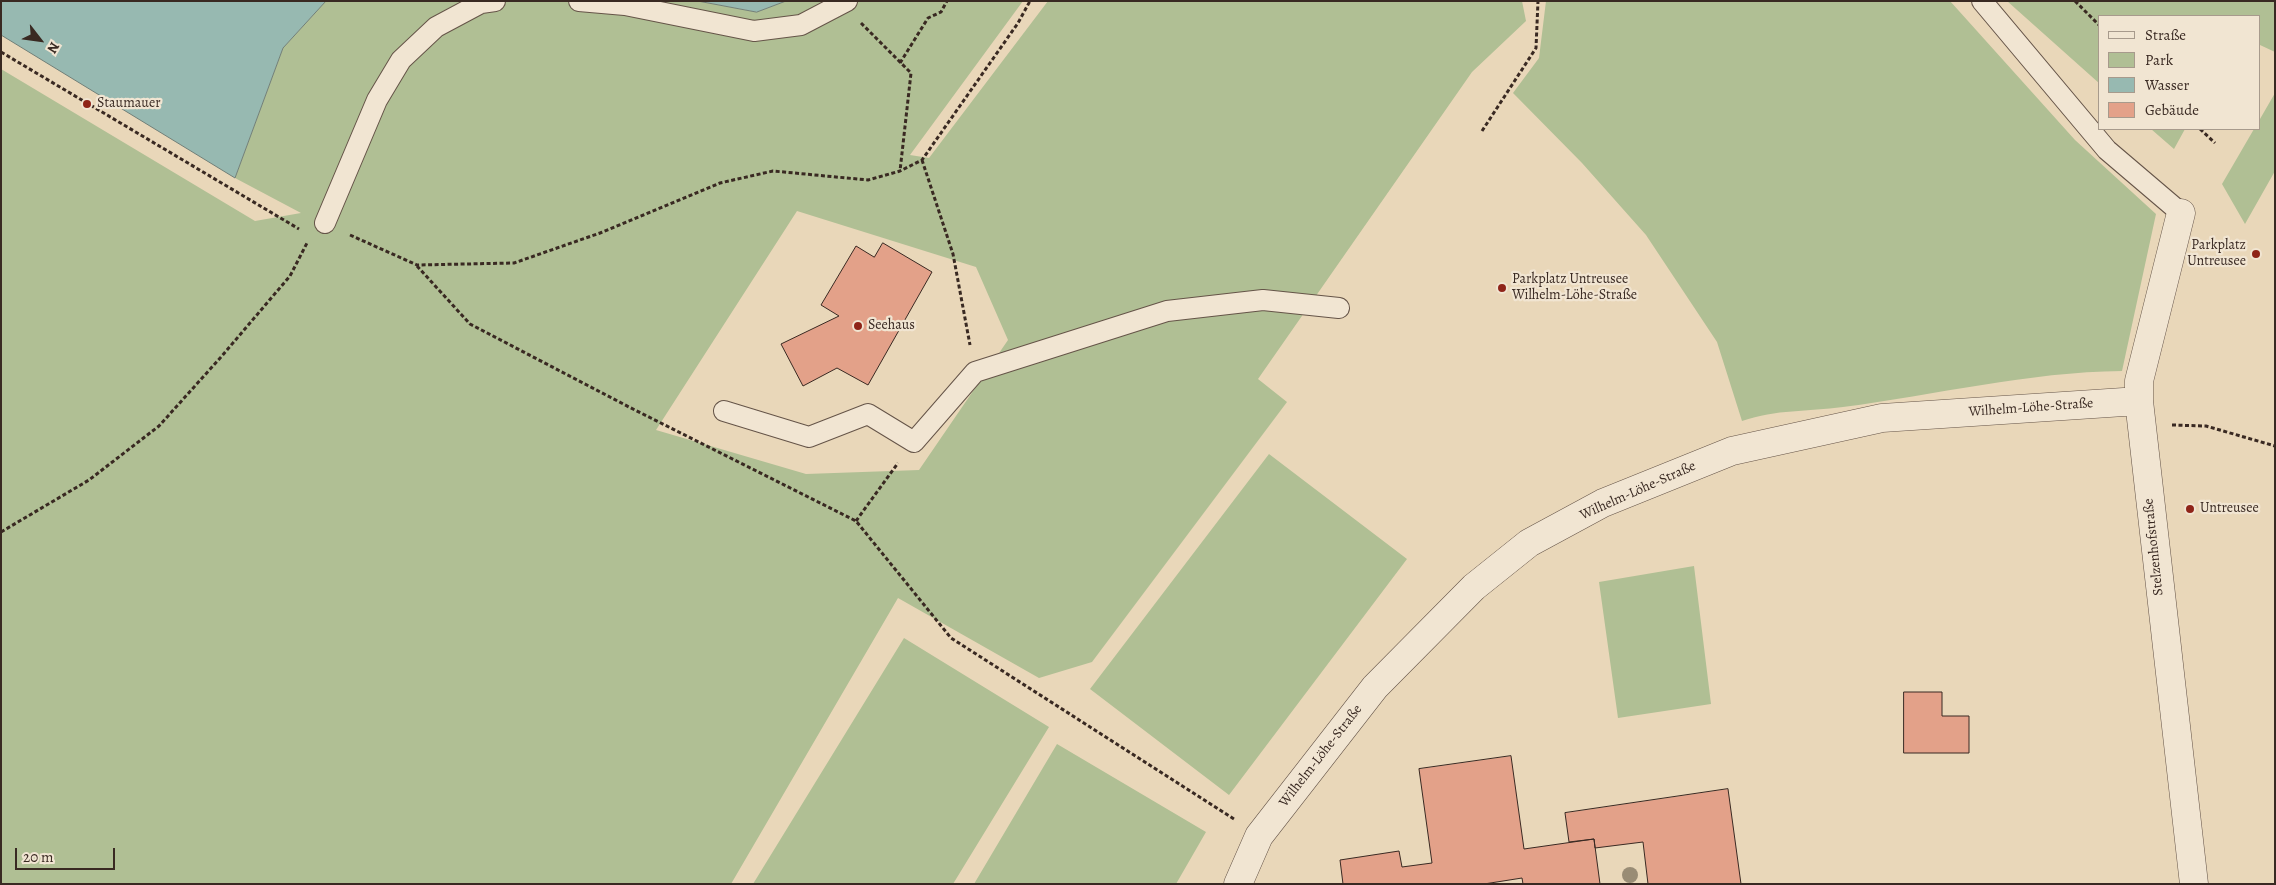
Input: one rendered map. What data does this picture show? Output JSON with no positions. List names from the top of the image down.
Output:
{
  "streets": {
    "street": ["Wilhelm-Löhe-Straße", "Stelzenhofstraße"]
  },
  "crossings": [
    ["Wilhelm-Löhe-Straße", "Stelzenhofstraße"]
  ],
  "places": [
    "Staumauer",
    "Parkplatz Untreusee",
    "Parkplatz Untreusee Wilhelm-Löhe-Straße",
    "Seehaus",
    "Untreusee"
  ],
  "legend": [
    "Straße",
    "Park",
    "Wasser",
    "Gebäude"
  ],
  "scale_bar": "20 m",
  "north": "bottom right"
}
